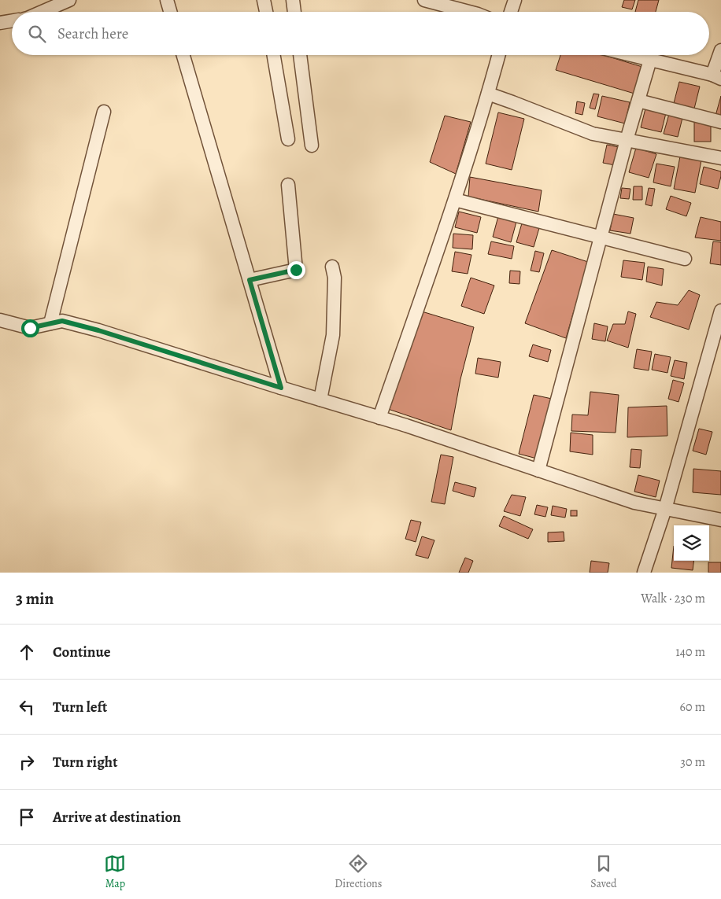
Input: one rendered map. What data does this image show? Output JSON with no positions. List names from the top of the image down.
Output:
{
  "page": {
    "search": "Search here",
    "heading": ["3 min", "Walk · 230 m"],
    "list": [
      ["Continue", "140 m"],
      ["Turn left", "60 m"],
      ["Turn right", "30 m"],
      "Arrive at destination"
    ],
    "nav": ["Map", "Directions", "Saved"]
  }
}
